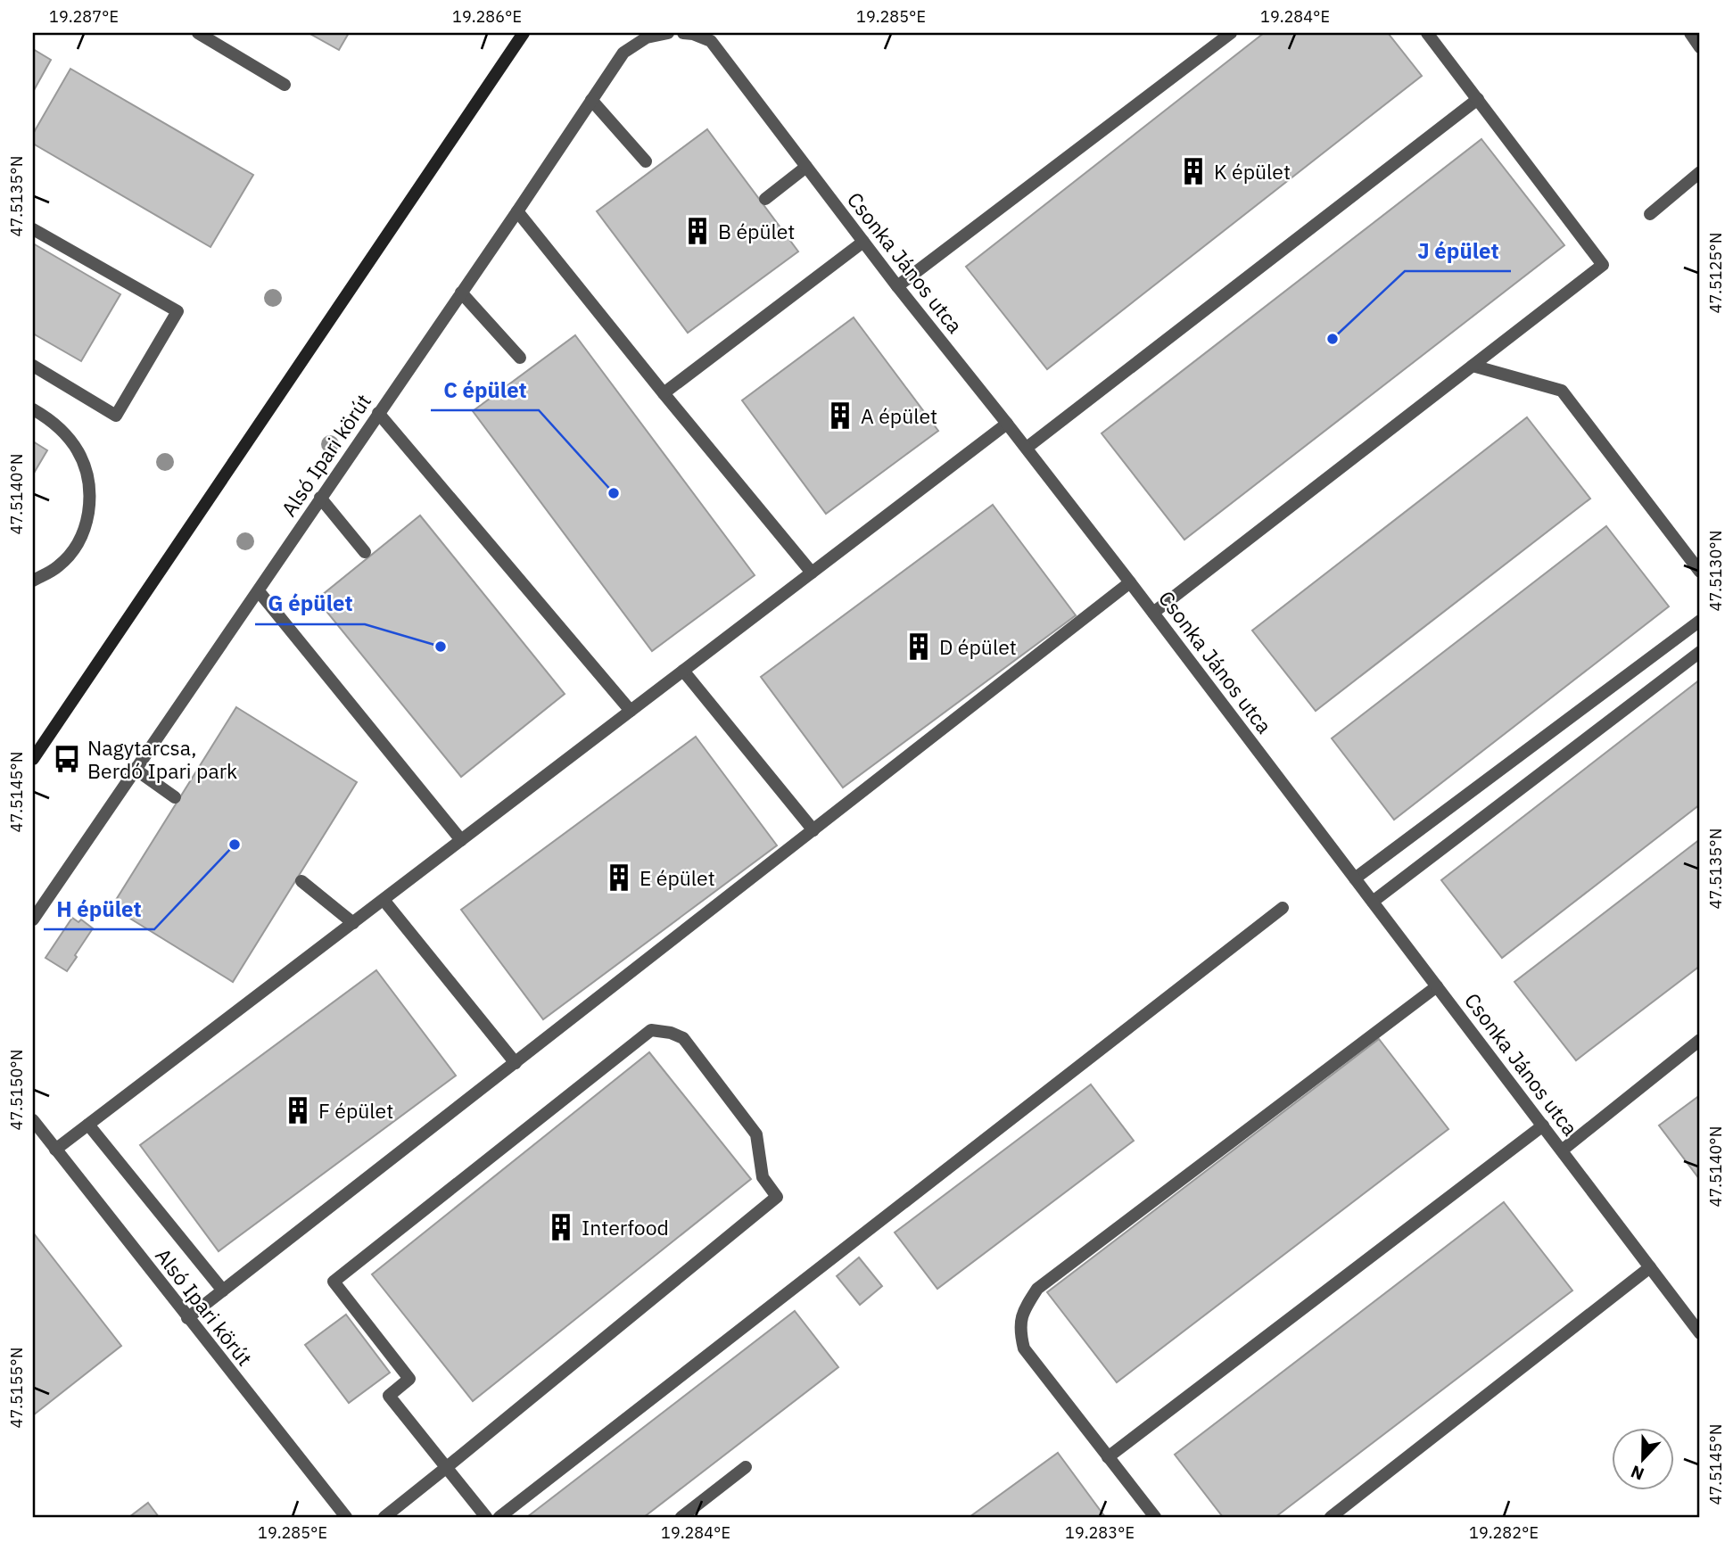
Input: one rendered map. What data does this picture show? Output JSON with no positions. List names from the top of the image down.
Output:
{
  "streets": {
    "street": ["Csonka János utca", "Alsó Ipari körút"]
  },
  "places": {
    "building": [
      "K épület",
      "B épület",
      "A épület",
      "D épület",
      "E épület",
      "F épület",
      "Interfood"
    ],
    "other": [
      "J épület",
      "C épület",
      "G épület",
      "H épület"
    ],
    "bus stop": ["Nagytarcsa, Berdó Ipari park"]
  },
  "north": "bottom",
  "coordinates": [
    "19.287°E",
    "19.286°E",
    "19.285°E",
    "19.284°E",
    "47.5135°N",
    "47.5125°N",
    "47.5140°N",
    "47.5130°N",
    "47.5145°N",
    "47.5150°N",
    "47.5155°N",
    "19.283°E",
    "19.282°E"
  ]
}
